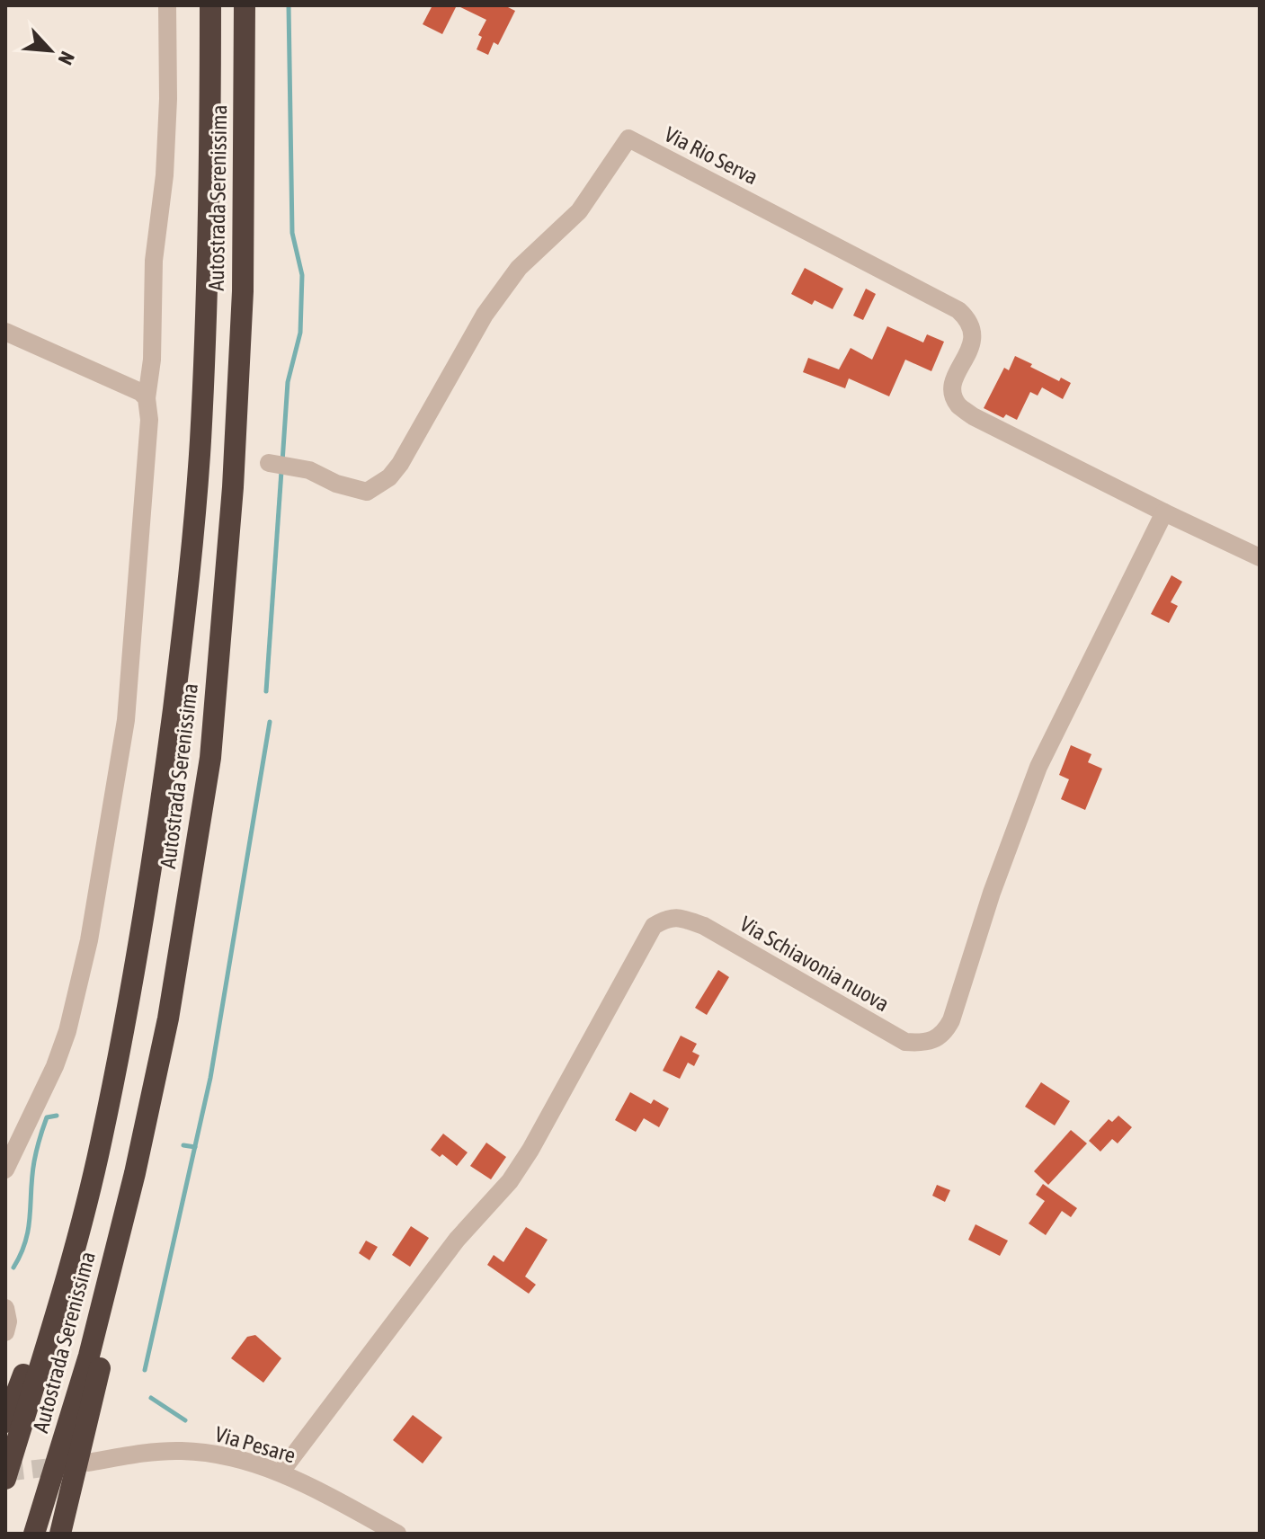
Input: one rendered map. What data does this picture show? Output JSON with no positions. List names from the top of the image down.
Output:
{
  "streets": {
    "highway": ["Autostrada Serenissima"],
    "street": ["Via Rio Serva", "Via Schiavonia nuova", "Via Pesare"]
  },
  "crossings": [
    ["Via Rio Serva", "Via Schiavonia nuova"],
    ["Via Schiavonia nuova", "Via Pesare"]
  ],
  "north": "bottom right"
}
